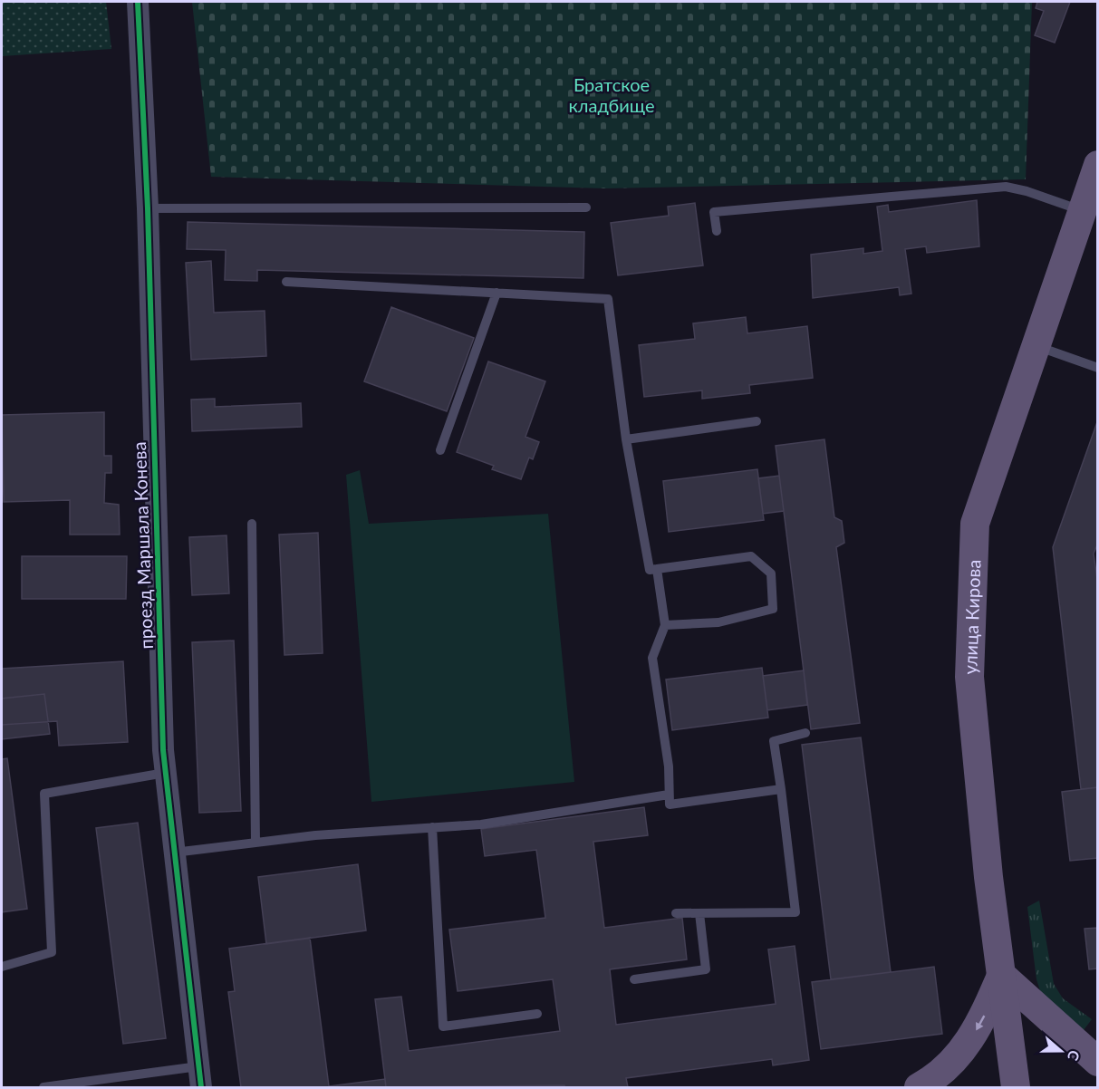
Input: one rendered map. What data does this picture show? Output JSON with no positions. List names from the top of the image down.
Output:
{
  "streets": {
    "main road": ["улица Кирова"],
    "street": ["проезд Маршала Конева"]
  },
  "parks": ["Братское кладбище"],
  "north": "right"
}
